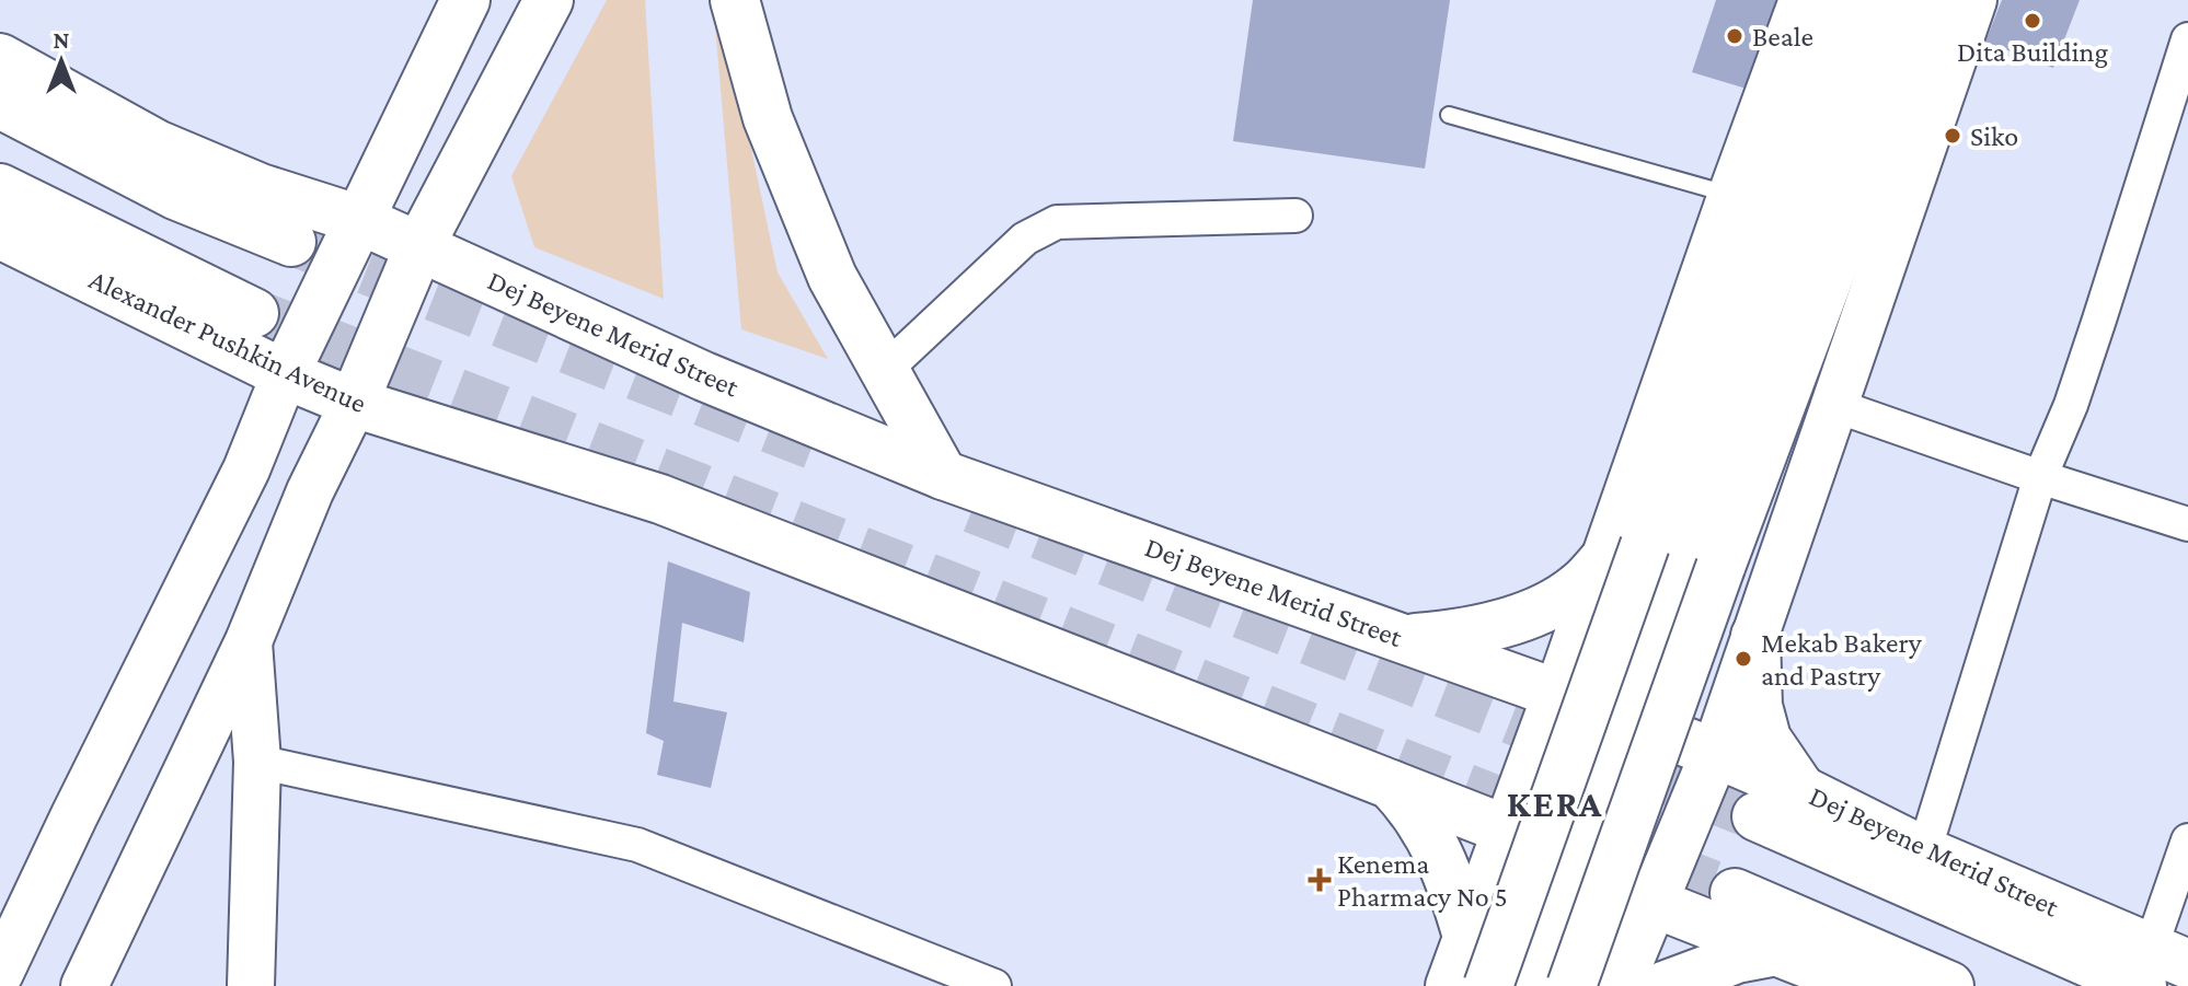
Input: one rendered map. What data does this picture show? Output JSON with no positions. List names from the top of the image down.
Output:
{
  "streets": {
    "main road": ["Dej Beyene Merid Street", "Alexander Pushkin Avenue"]
  },
  "districts": ["KERA"],
  "places": {
    "other": [
      "Dita Building",
      "Beale",
      "Siko",
      "Mekab Bakery and Pastry"
    ],
    "health": ["Kenema Pharmacy No 5"]
  },
  "north": "top"
}
